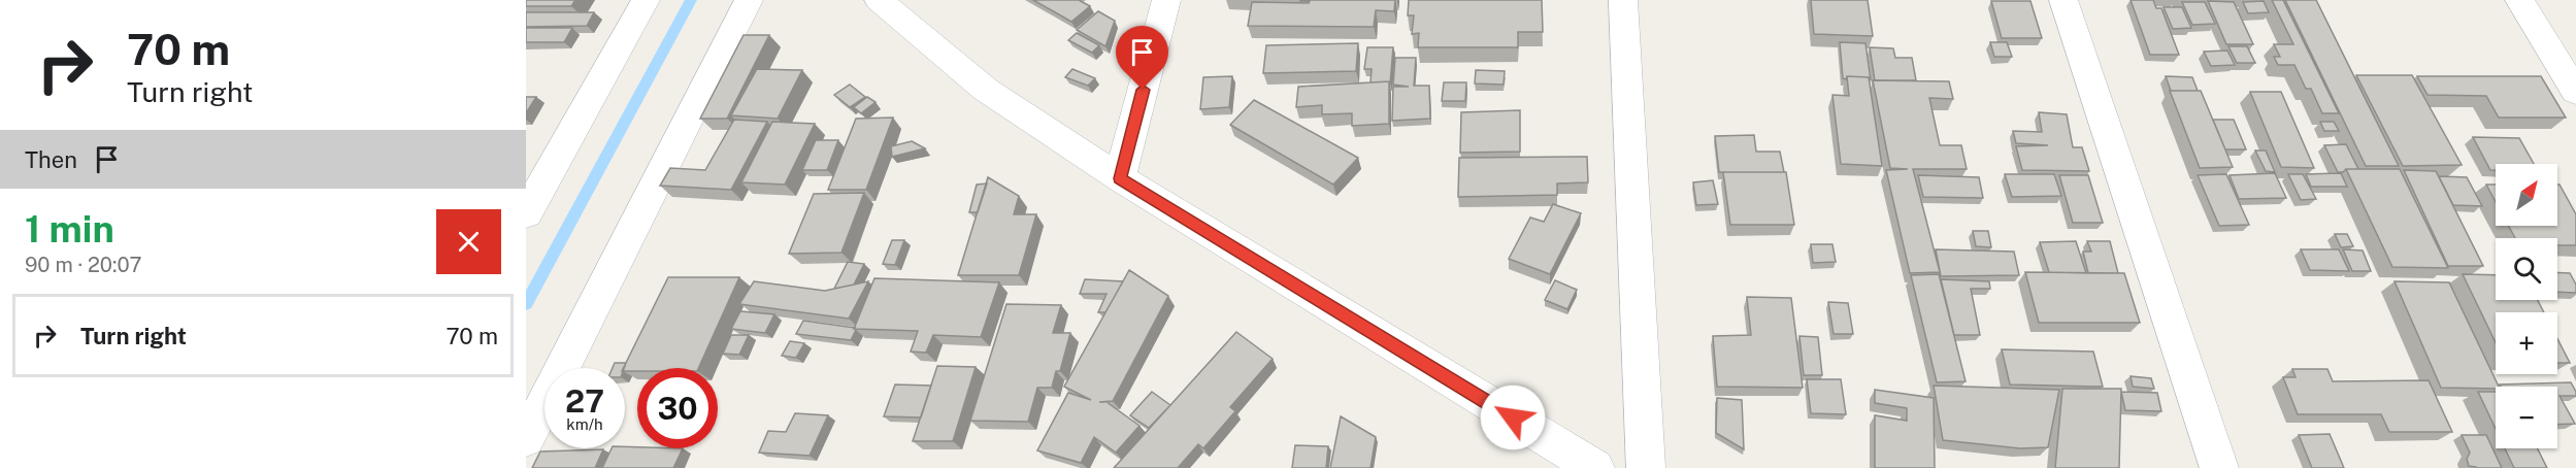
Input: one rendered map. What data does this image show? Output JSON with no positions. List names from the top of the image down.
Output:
{
  "north": "top right",
  "page": {
    "turn": ["70 m", "Turn right"],
    "then": "Then",
    "map_buttons": ["+", "−"],
    "heading": ["1 min", "90 m · 20:07"],
    "list": [
      {
        "name": "Turn right",
        "value": "70 m"
      }
    ],
    "speed": "27 km/h",
    "limit": "30"
  }
}
